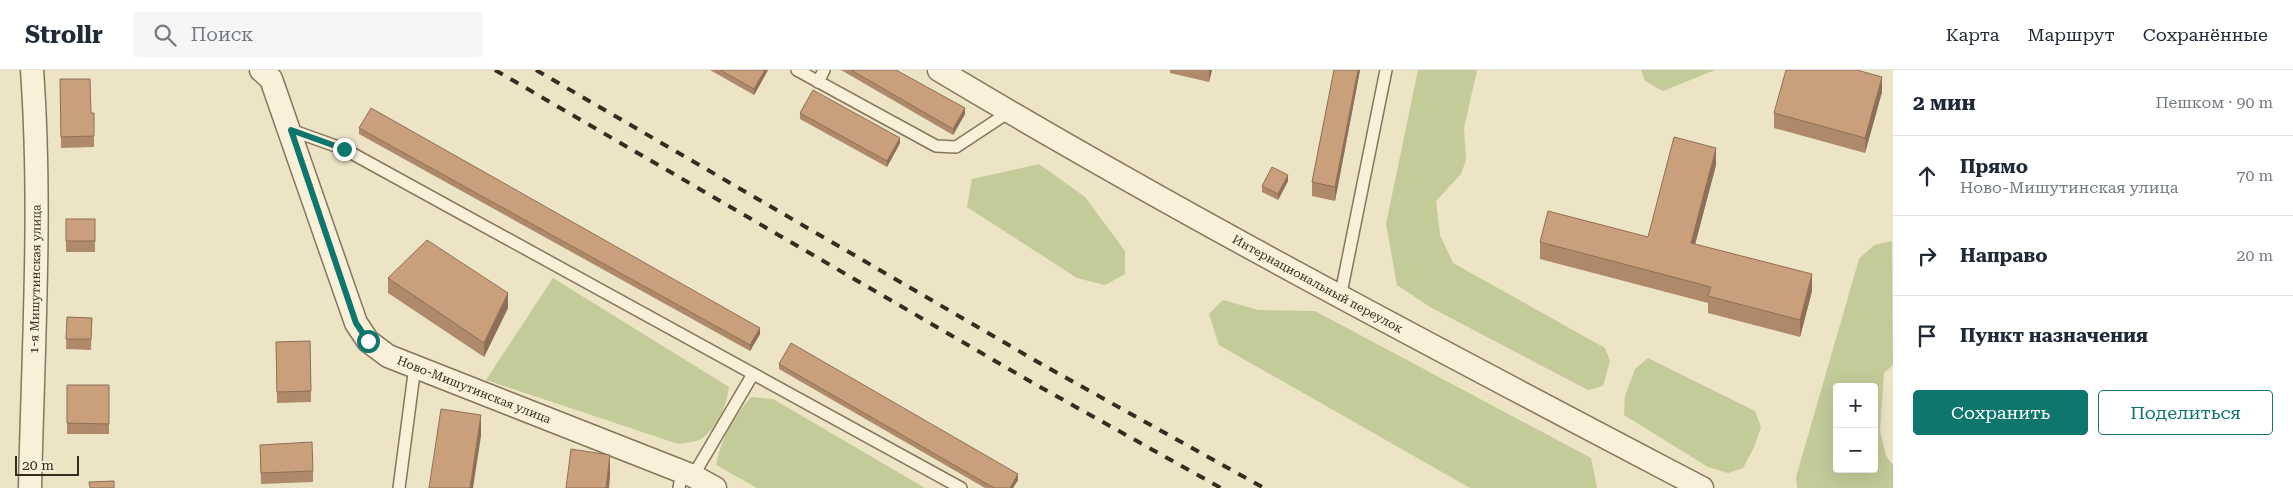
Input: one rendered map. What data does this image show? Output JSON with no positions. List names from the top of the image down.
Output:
{
  "streets": {
    "street": ["1-я Мишутинская улица", "Интернациональный переулок", "Ново-Мишутинская улица"]
  },
  "scale_bar": "20 m",
  "page": {
    "header": "Strollr",
    "search": "Поиск",
    "nav": ["Карта", "Маршрут", "Сохранённые"],
    "heading": ["2 мин", "Пешком · 90 m"],
    "list": [
      ["Прямо", "Ново-Мишутинская улица", "70 m"],
      ["Направо", "20 m"],
      "Пункт назначения"
    ],
    "buttons": ["Сохранить", "Поделиться"],
    "map_buttons": ["+", "−"],
    "scale": "20 m"
  }
}
